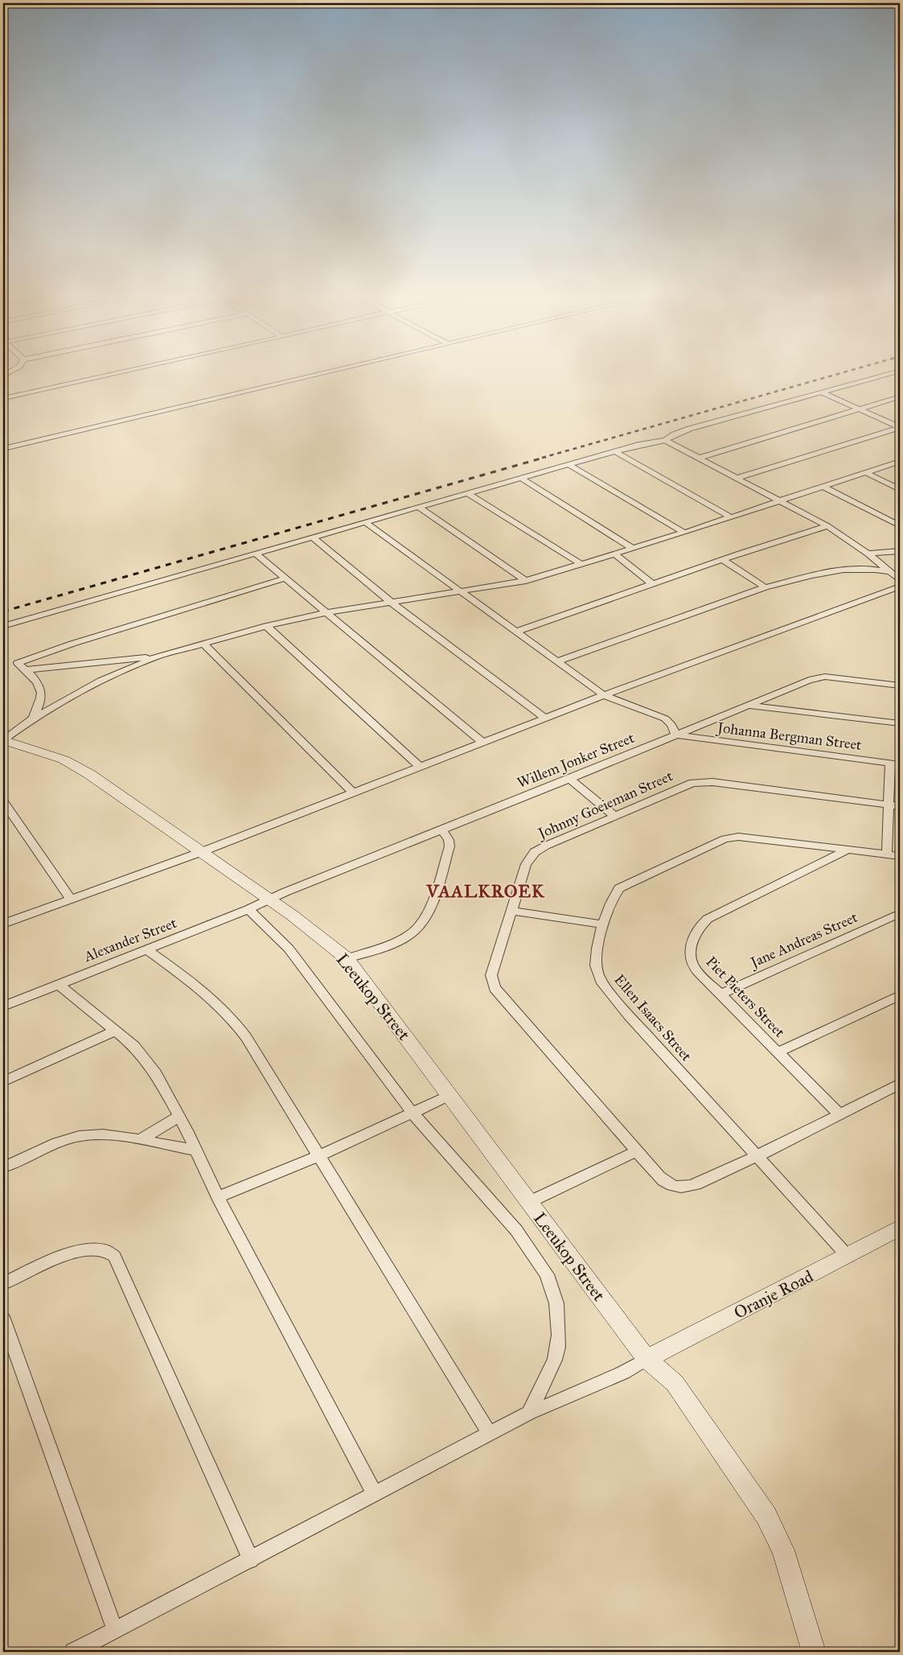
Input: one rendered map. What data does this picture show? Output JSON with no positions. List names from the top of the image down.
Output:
{
  "streets": {
    "street": [
      "Johanna Bergman Street",
      "Willem Jonker Street",
      "Johnny Goeieman Street",
      "Alexander Street",
      "Jane Andreas Street",
      "Leeukop Street",
      "Piet Pieters Street",
      "Ellen Isaacs Street",
      "Oranje Road"
    ]
  },
  "crossings": [
    ["Johanna Bergman Street", "Willem Jonker Street"],
    ["Willem Jonker Street", "Alexander Street"],
    ["Willem Jonker Street", "Leeukop Street"],
    ["Johnny Goeieman Street", "Piet Pieters Street"],
    ["Johnny Goeieman Street", "Ellen Isaacs Street"],
    ["Alexander Street", "Leeukop Street"],
    ["Jane Andreas Street", "Piet Pieters Street"],
    ["Leeukop Street", "Oranje Road"],
    ["Piet Pieters Street", "Ellen Isaacs Street"],
    ["Ellen Isaacs Street", "Oranje Road"]
  ],
  "districts": ["VAALKROEK"]
}
